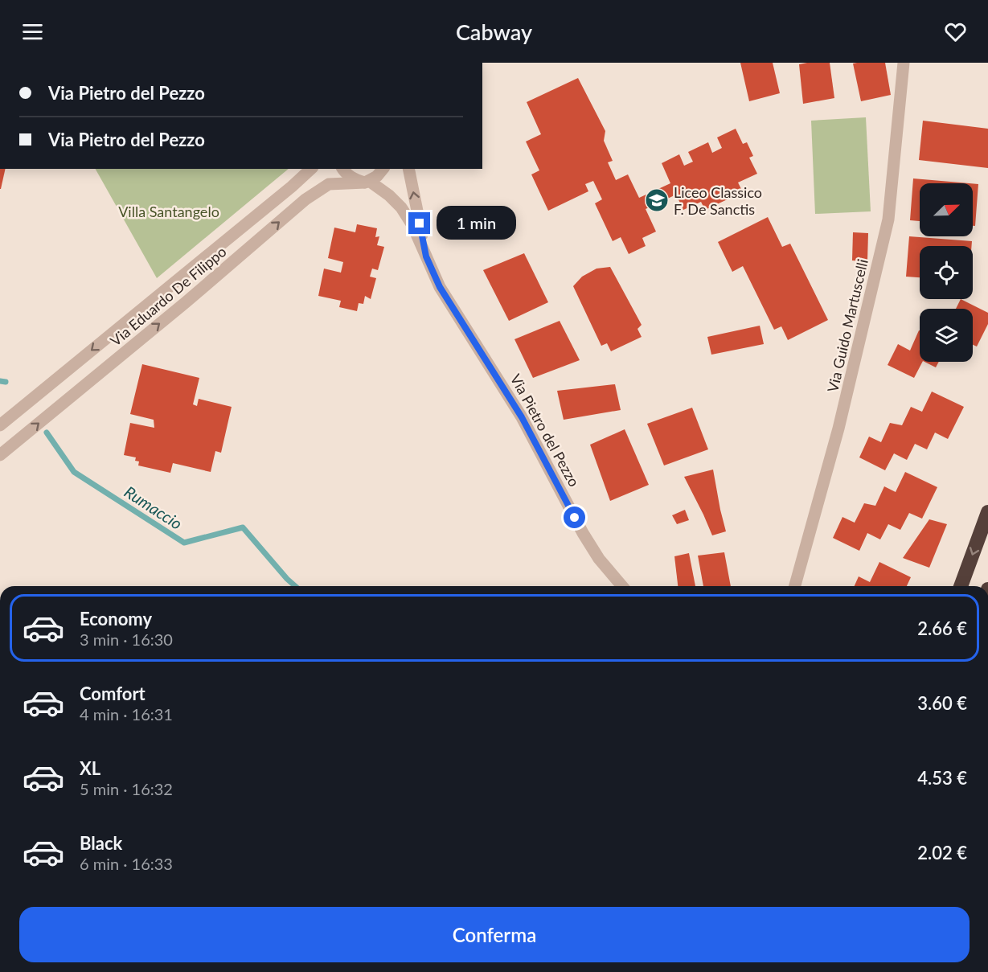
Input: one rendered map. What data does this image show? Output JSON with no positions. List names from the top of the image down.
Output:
{
  "streets": {
    "street": ["Via Eduardo De Filippo", "Via Guido Martuscelli", "Via Pietro del Pezzo"]
  },
  "crossings": [
    ["Via Eduardo De Filippo", "Via Pietro del Pezzo"]
  ],
  "water": ["Rumaccio"],
  "parks": ["Villa Santangelo"],
  "places": {
    "school or university": ["Liceo Classico F. De Sanctis"]
  },
  "north": "top right",
  "page": {
    "header": "Cabway",
    "banner": ["Via Pietro del Pezzo", "Via Pietro del Pezzo"],
    "bubble": "1 min",
    "list": [
      {
        "name": "Economy",
        "note": "3 min · 16:30",
        "value": "2.66 €"
      },
      {
        "name": "Comfort",
        "note": "4 min · 16:31",
        "value": "3.60 €"
      },
      {
        "name": "XL",
        "note": "5 min · 16:32",
        "value": "4.53 €"
      },
      {
        "name": "Black",
        "note": "6 min · 16:33",
        "value": "2.02 €"
      }
    ],
    "buttons": "Conferma"
  }
}
